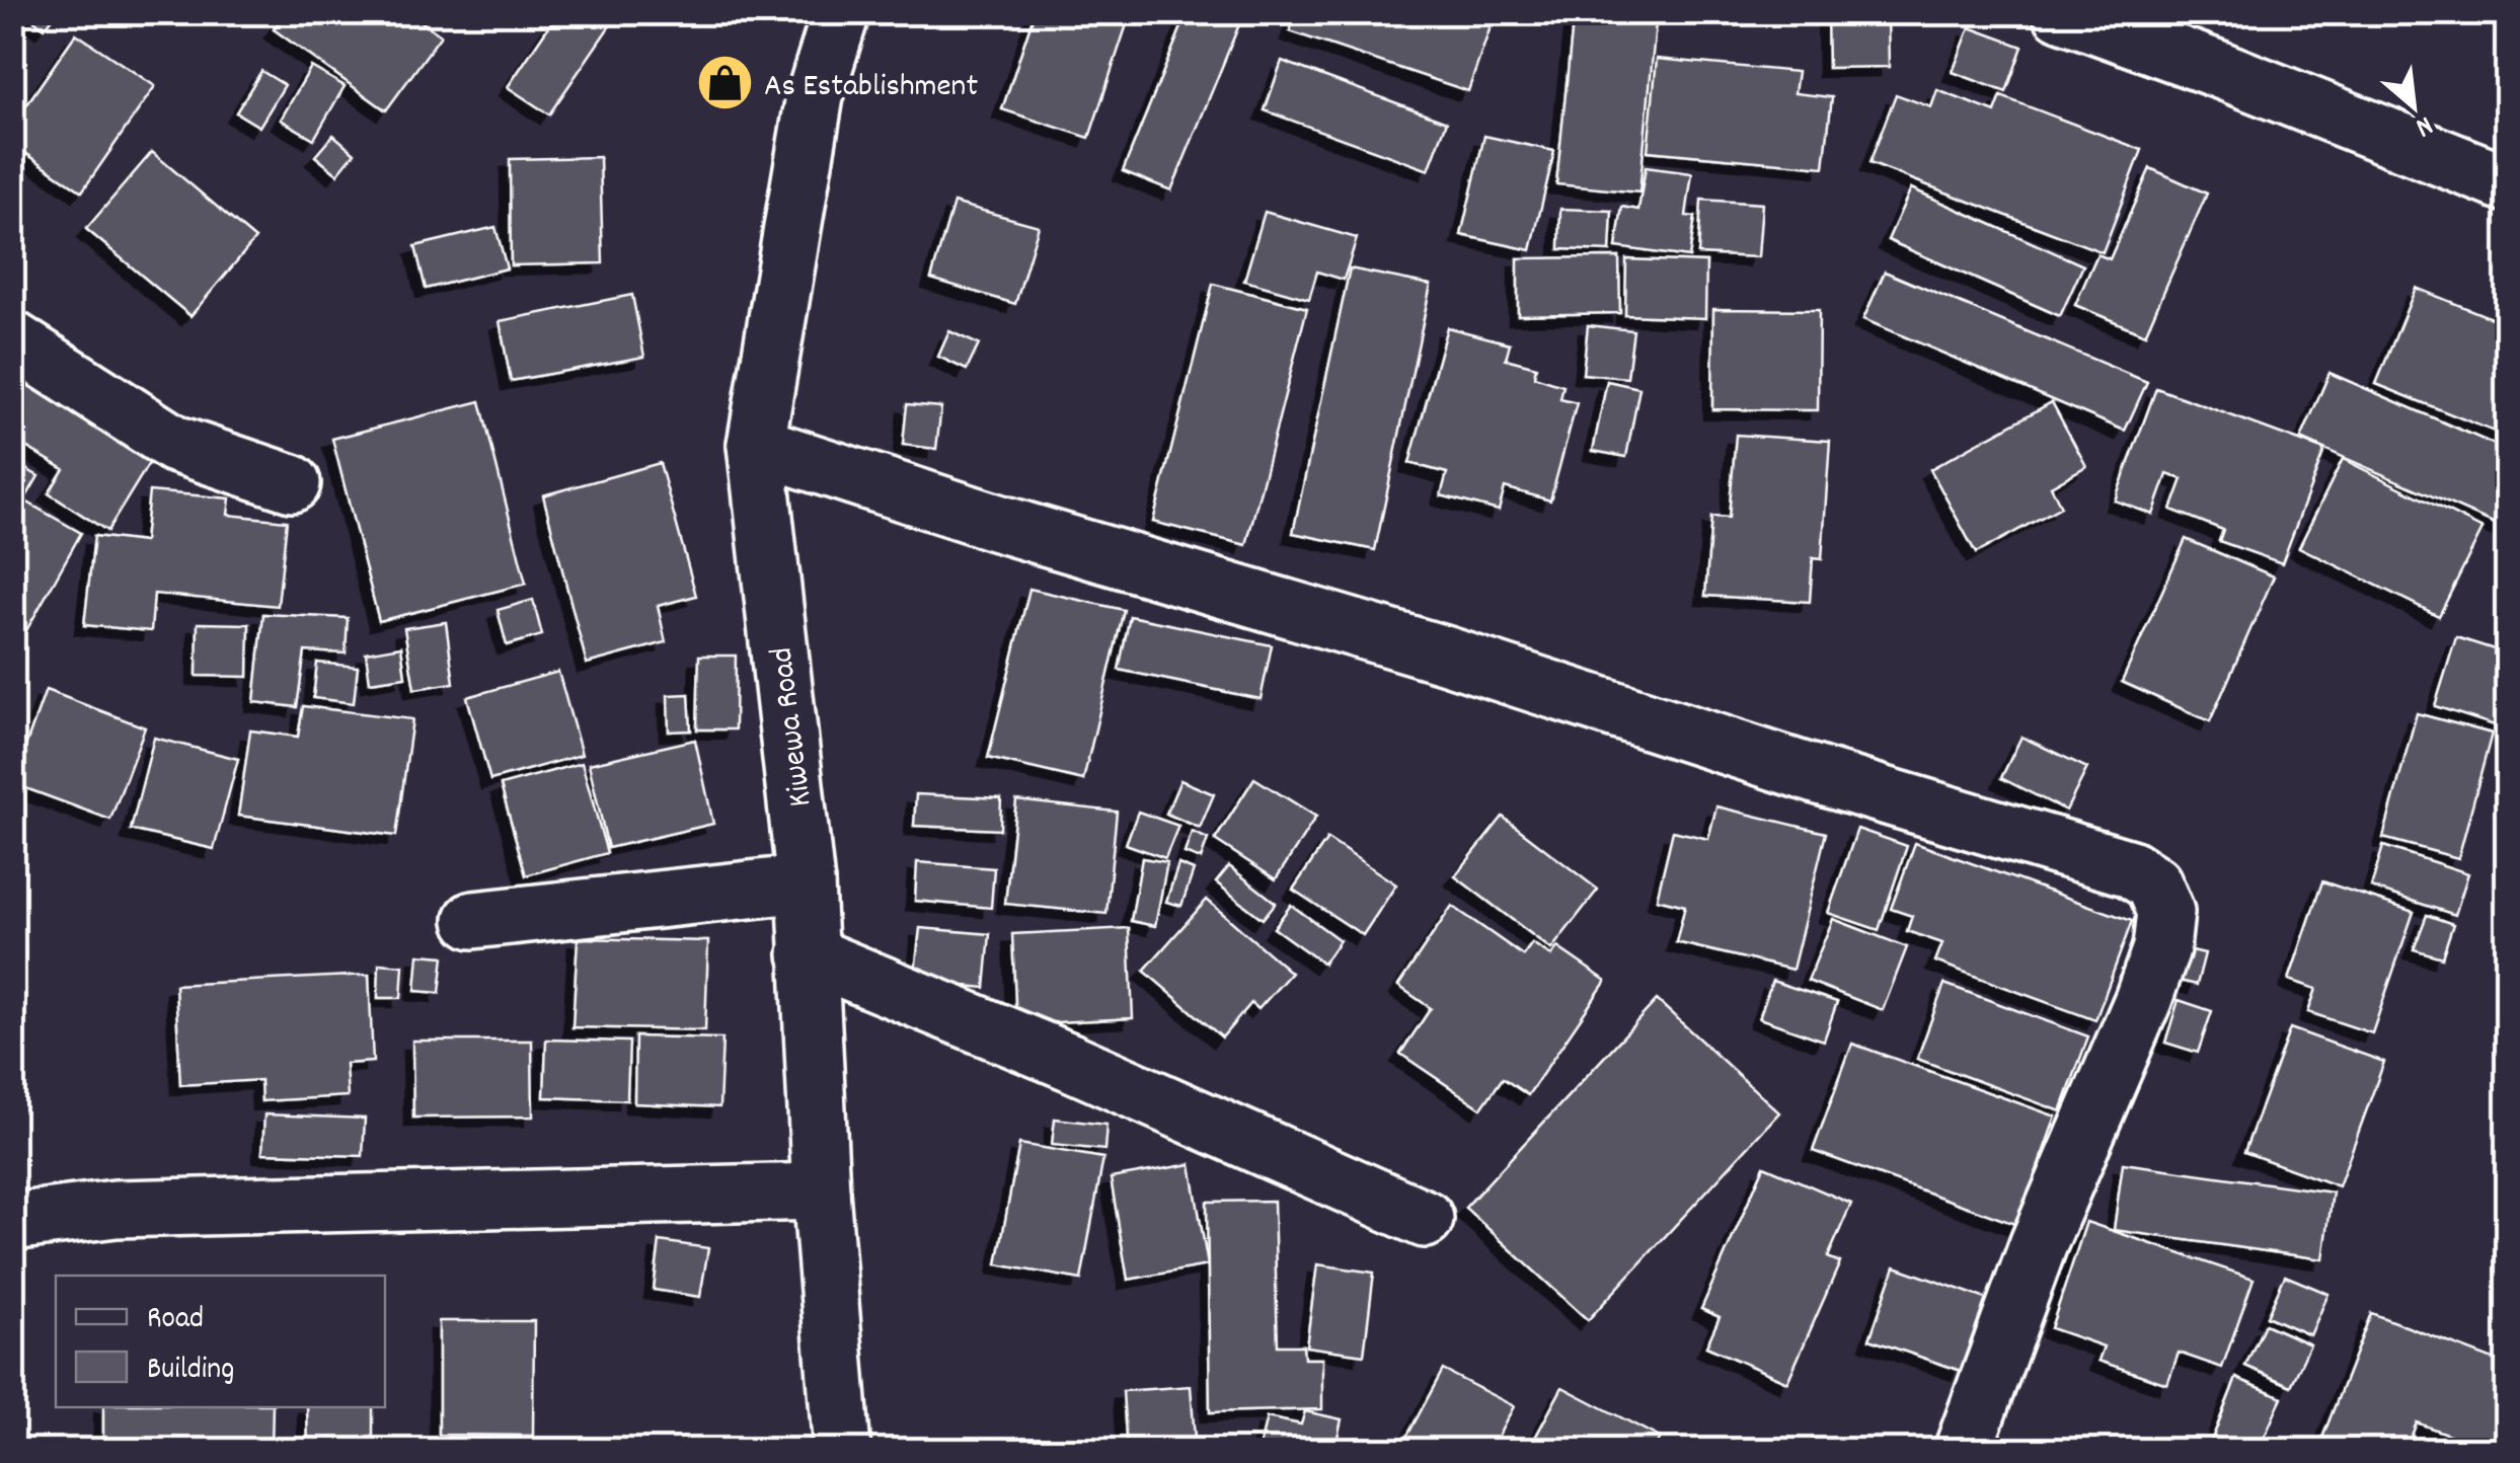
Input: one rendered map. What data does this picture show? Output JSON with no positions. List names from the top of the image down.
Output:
{
  "streets": {
    "street": ["Kiwewa Road"]
  },
  "places": {
    "shop": ["As Establishment"]
  },
  "legend": ["Road", "Building"],
  "north": "bottom right"
}
